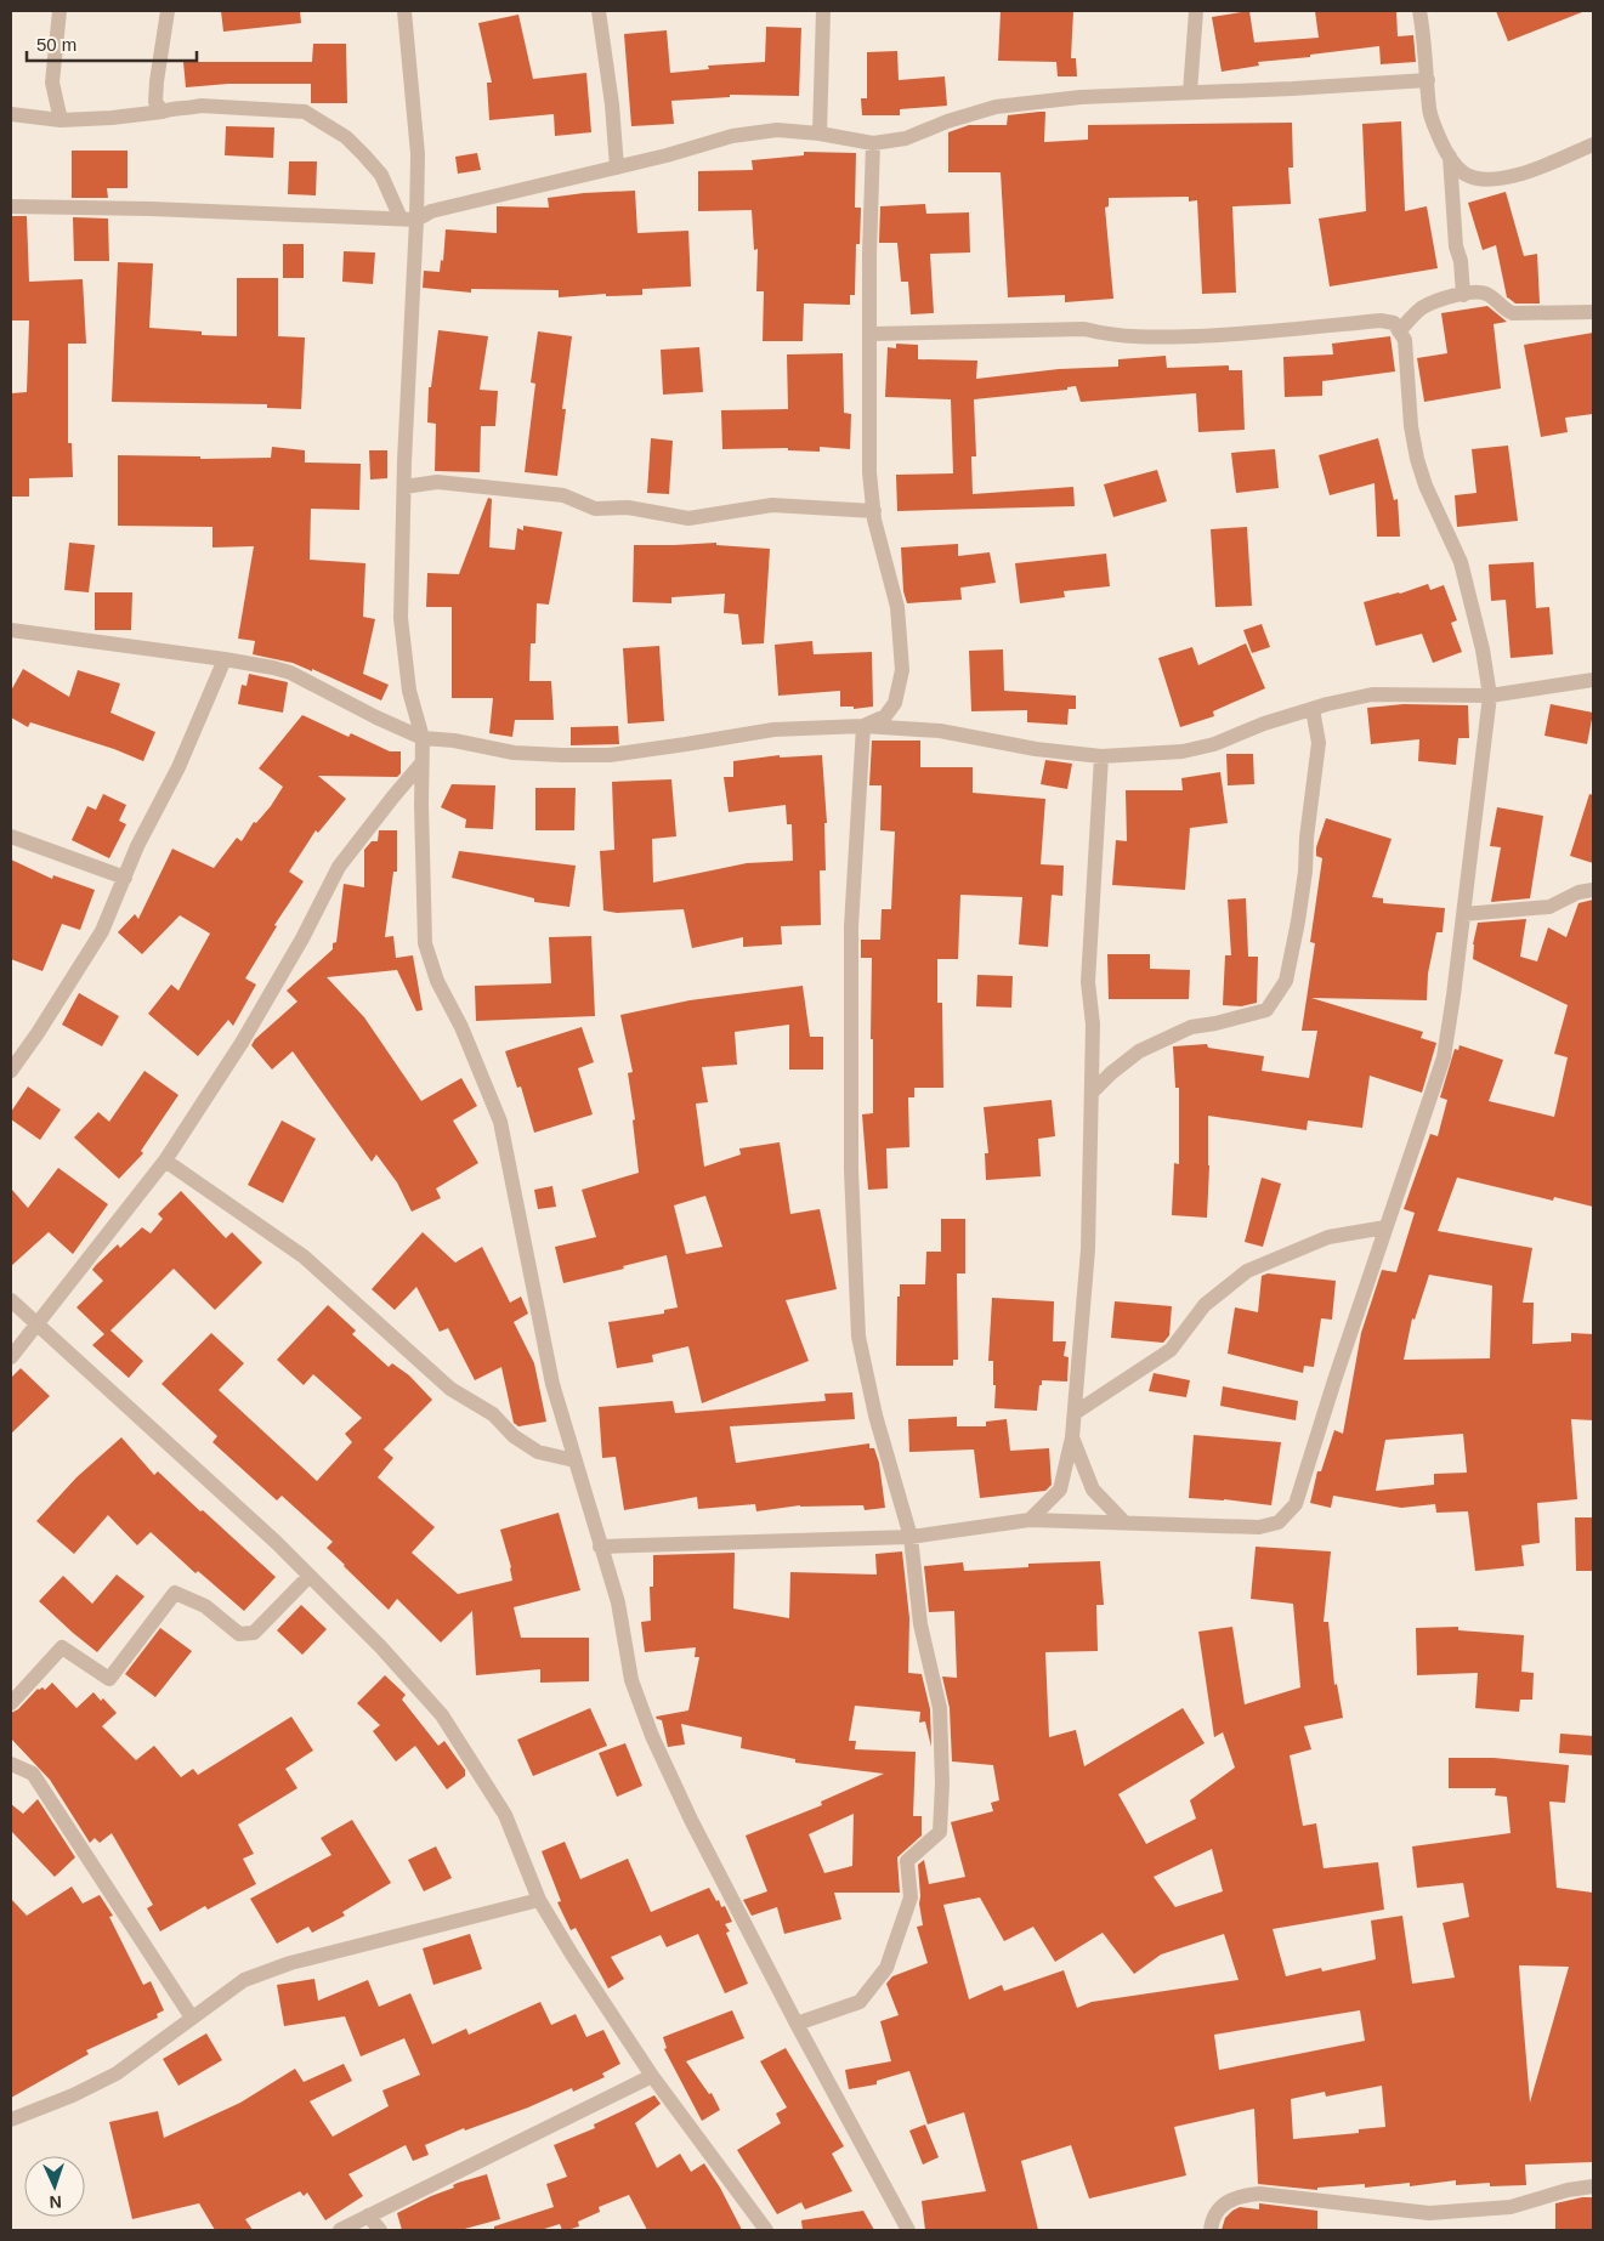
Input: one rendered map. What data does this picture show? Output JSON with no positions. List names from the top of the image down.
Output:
{
  "scale_bar": "50 m",
  "north": "bottom"
}
